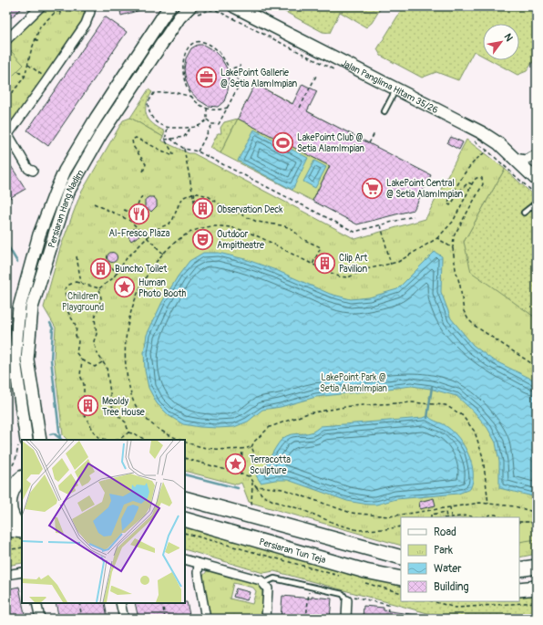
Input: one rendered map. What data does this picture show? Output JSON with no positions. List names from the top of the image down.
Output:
{
  "streets": {
    "main road": ["Persiaran Tun Teja"],
    "street": ["Jalan Panglima Hitam 35/26", "Persiaran Hang Nadim"]
  },
  "parks": ["Children Playground", "LakePoint Park @ Setia AlamImpian"],
  "places": {
    "office": ["LakePoint Gallerie @ Setia AlamImpian"],
    "sports": ["LakePoint Club @ Setia AlamImpian"],
    "supermarket": ["LakePoint Central @ Setia AlamImpian"],
    "building": [
      "Observation Deck",
      "Clip Art Pavilion",
      "Buncho Toilet",
      "Meoldy Tree House"
    ],
    "restaurant": ["Al-Fresco Plaza"],
    "theatre": ["Outdoor Ampitheatre"],
    "place": ["Human Photo Booth", "Terracotta Sculpture"]
  },
  "legend": [
    "Road",
    "Park",
    "Water",
    "Building"
  ],
  "north": "top right"
}
